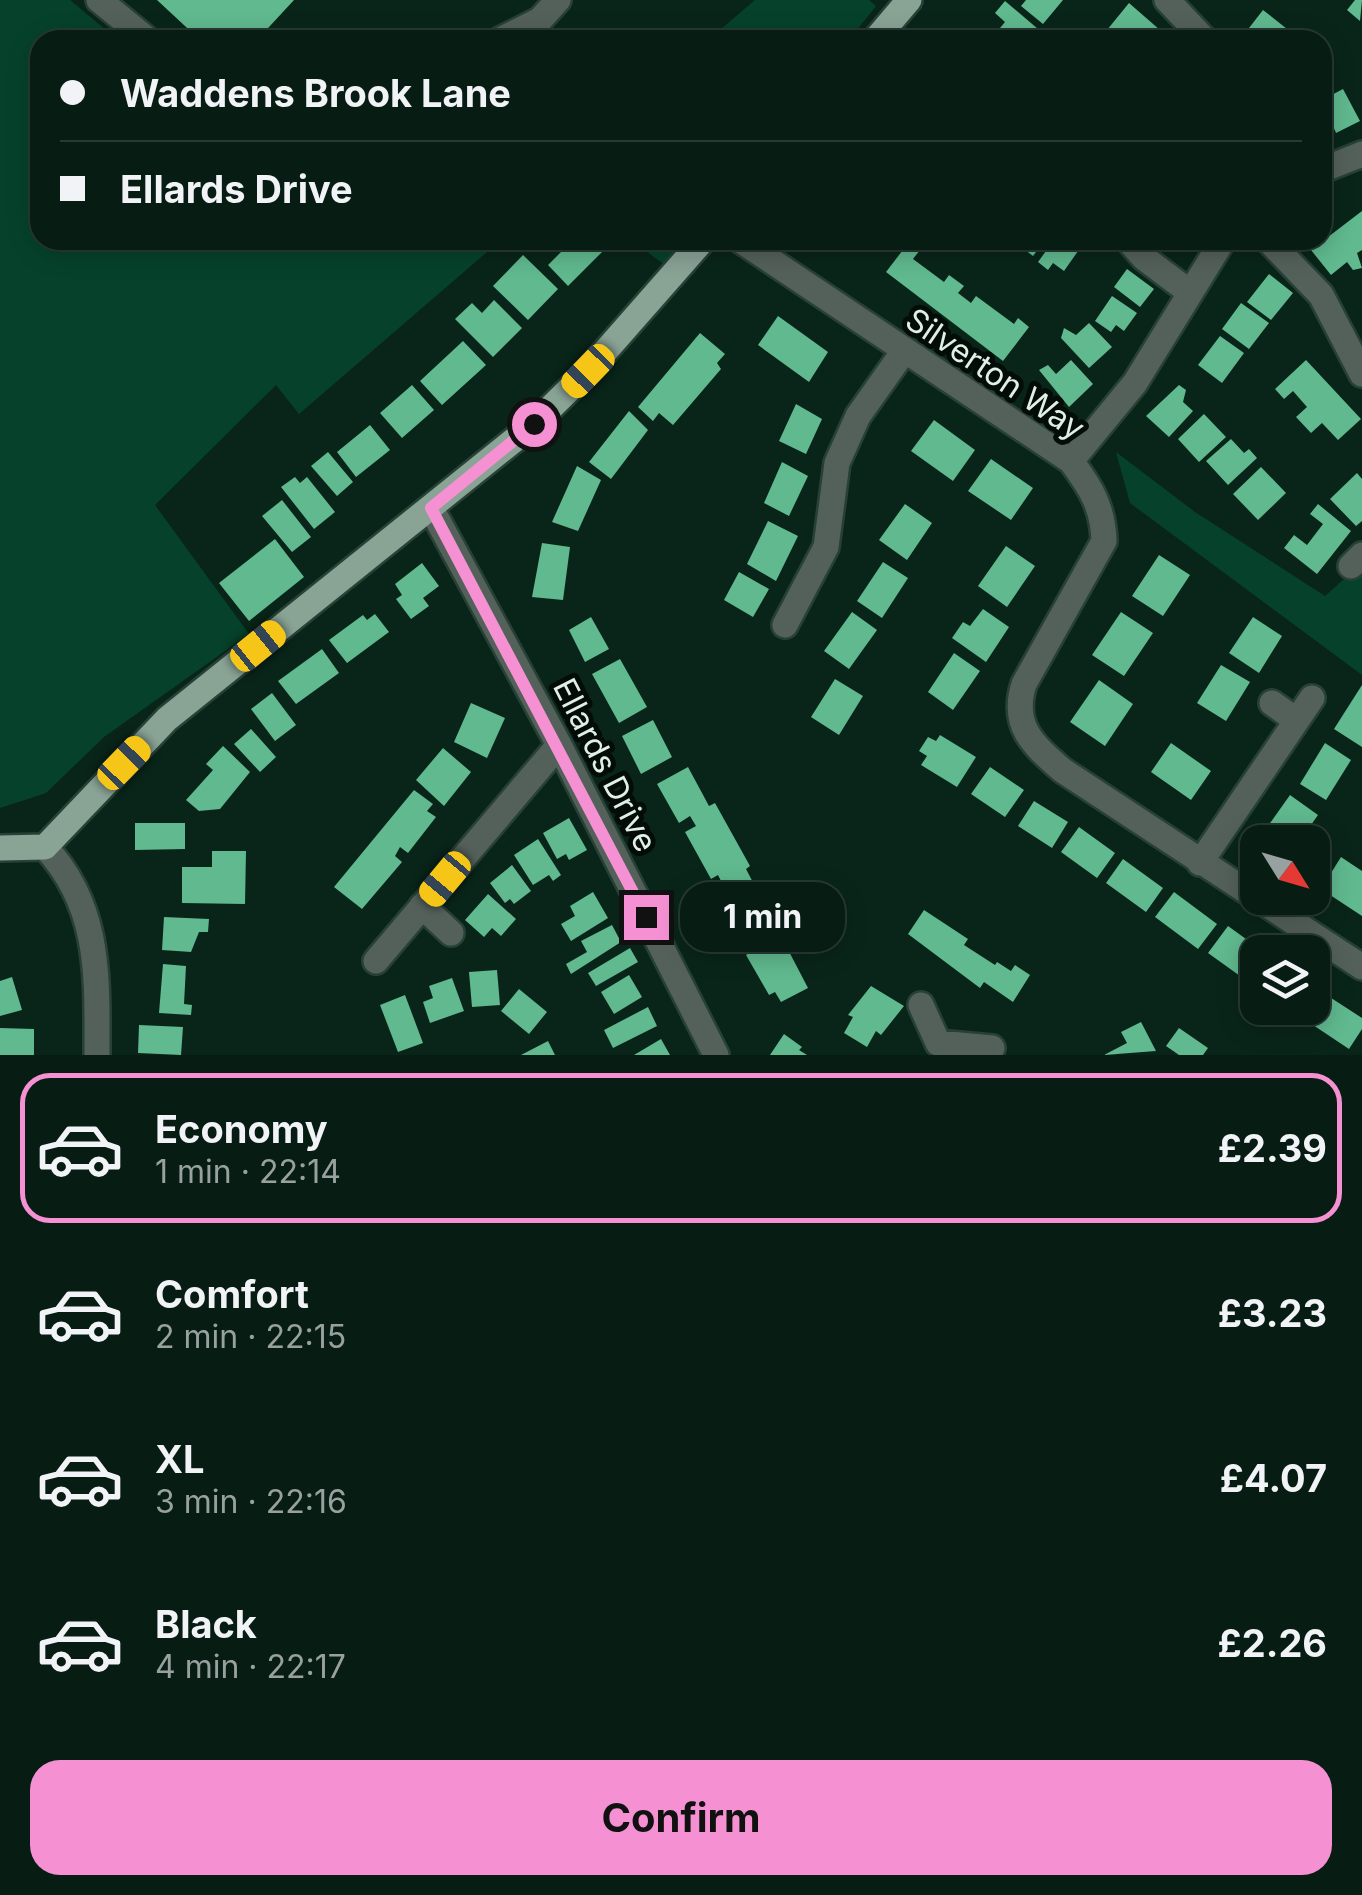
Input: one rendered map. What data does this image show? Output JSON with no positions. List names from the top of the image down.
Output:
{
  "streets": {
    "street": ["Silverton Way", "Ellards Drive"]
  },
  "north": "bottom right",
  "page": {
    "banner": ["Waddens Brook Lane", "Ellards Drive"],
    "bubble": "1 min",
    "list": [
      {
        "name": "Economy",
        "note": "1 min · 22:14",
        "value": "£2.39"
      },
      {
        "name": "Comfort",
        "note": "2 min · 22:15",
        "value": "£3.23"
      },
      {
        "name": "XL",
        "note": "3 min · 22:16",
        "value": "£4.07"
      },
      {
        "name": "Black",
        "note": "4 min · 22:17",
        "value": "£2.26"
      }
    ],
    "buttons": "Confirm"
  }
}
